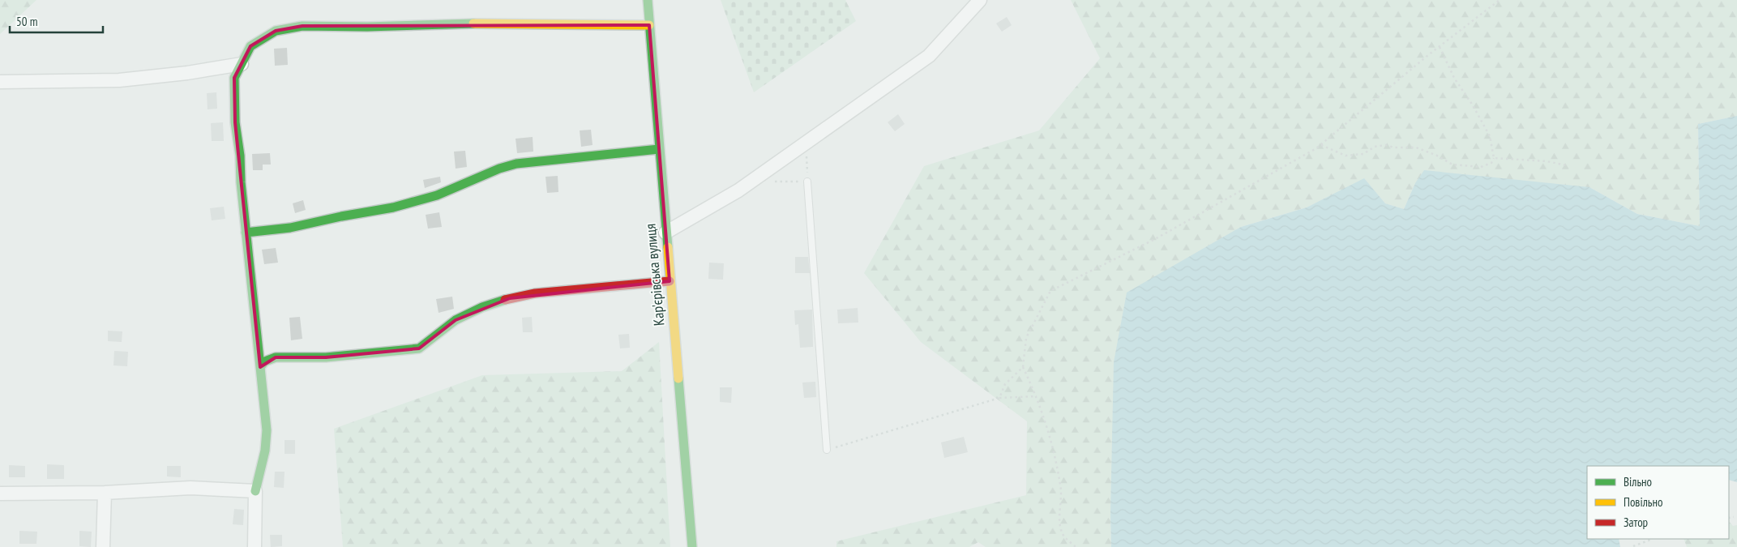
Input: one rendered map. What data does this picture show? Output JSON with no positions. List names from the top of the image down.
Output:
{
  "streets": {
    "street": ["Кар'єрівська вулиця"]
  },
  "legend": ["Вільно", "Повільно", "Затор"],
  "scale_bar": "50 m"
}
